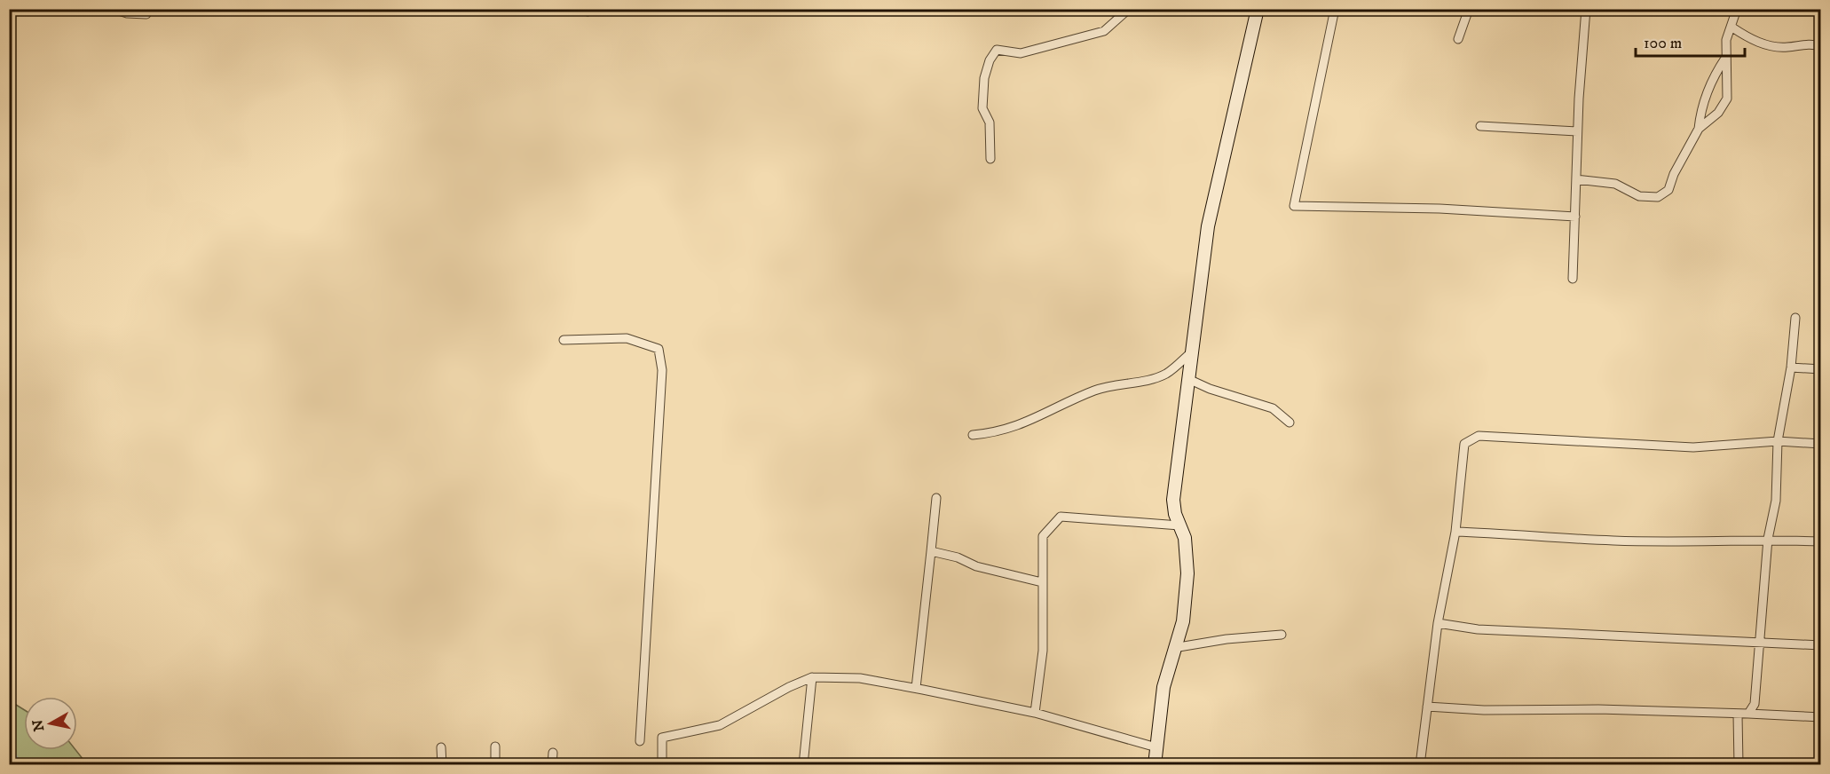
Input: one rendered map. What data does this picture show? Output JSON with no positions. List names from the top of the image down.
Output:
{
  "scale_bar": "100 m",
  "north": "left"
}
